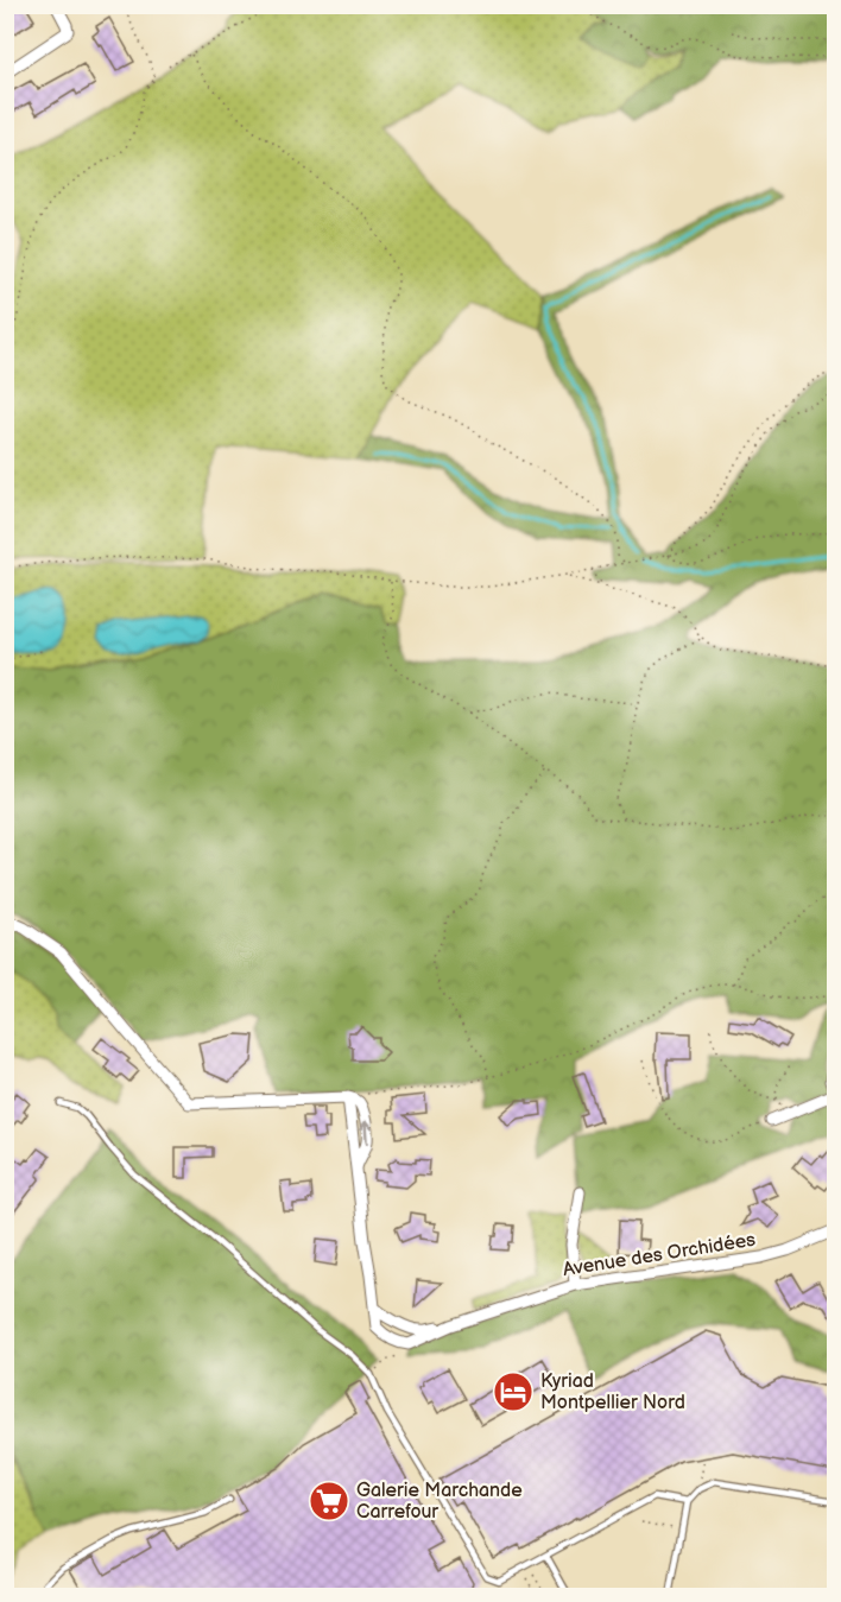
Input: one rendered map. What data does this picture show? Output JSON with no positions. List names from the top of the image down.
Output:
{
  "streets": {
    "street": ["Avenue des Orchidées"]
  },
  "places": {
    "hotel": ["Kyriad Montpellier Nord"],
    "supermarket": ["Galerie Marchande Carrefour"]
  }
}
